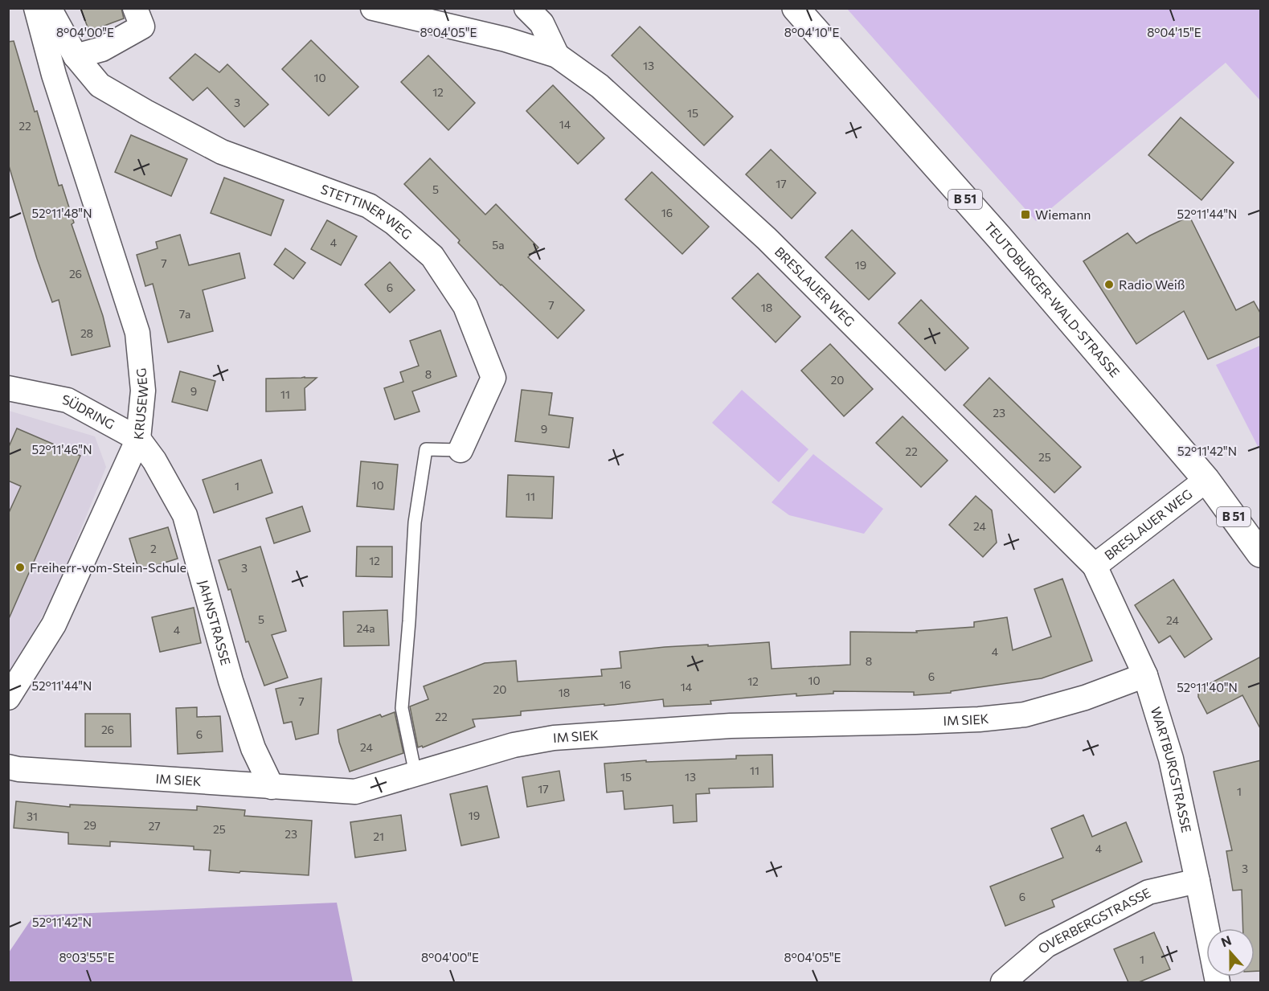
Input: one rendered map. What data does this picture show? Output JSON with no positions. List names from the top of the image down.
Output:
{
  "streets": {
    "main road": ["B 51", "TEUTOBURGER-WALD-STRASSE"],
    "street": [
      "STETTINER WEG",
      "BRESLAUER WEG",
      "KRUSEWEG",
      "SÜDRING",
      "JAHNSTRASSE",
      "IM SIEK",
      "WARTBURGSTRASSE",
      "OVERBERGSTRASSE"
    ]
  },
  "crossings": [
    ["BRESLAUER WEG", "TEUTOBURGER-WALD-STRASSE"],
    ["BRESLAUER WEG", "WARTBURGSTRASSE"],
    ["KRUSEWEG", "SÜDRING"],
    ["SÜDRING", "JAHNSTRASSE"],
    ["JAHNSTRASSE", "IM SIEK"],
    ["IM SIEK", "WARTBURGSTRASSE"],
    ["WARTBURGSTRASSE", "OVERBERGSTRASSE"]
  ],
  "places": {
    "transit": ["Wiemann"],
    "other": ["Radio Weiß", "Freiherr-vom-Stein-Schule"]
  },
  "house_numbers": [
    "13",
    "10",
    "12",
    "3",
    "15",
    "14",
    "22",
    "17",
    "5",
    "16",
    "4",
    "5a",
    "7",
    "19",
    "26",
    "6",
    "7",
    "18",
    "7a",
    "28",
    "8",
    "20",
    "9",
    "11",
    "23",
    "9",
    "22",
    "25",
    "10",
    "1",
    "11",
    "24",
    "2",
    "12",
    "3",
    "5",
    "24",
    "24a",
    "4",
    "4",
    "8",
    "6",
    "10",
    "12",
    "16",
    "14",
    "20",
    "18",
    "7",
    "22",
    "26",
    "6",
    "24",
    "11",
    "15",
    "13",
    "17",
    "1",
    "19",
    "31",
    "29",
    "27",
    "25",
    "23",
    "21",
    "4",
    "3",
    "6",
    "1"
  ],
  "north": "top",
  "coordinates": [
    "8°04'00\"E",
    "8°04'05\"E",
    "8°04'10\"E",
    "8°04'15\"E",
    "52°11'48\"N",
    "52°11'44\"N",
    "52°11'46\"N",
    "52°11'42\"N",
    "52°11'40\"N",
    "8°03'55\"E"
  ]
}
